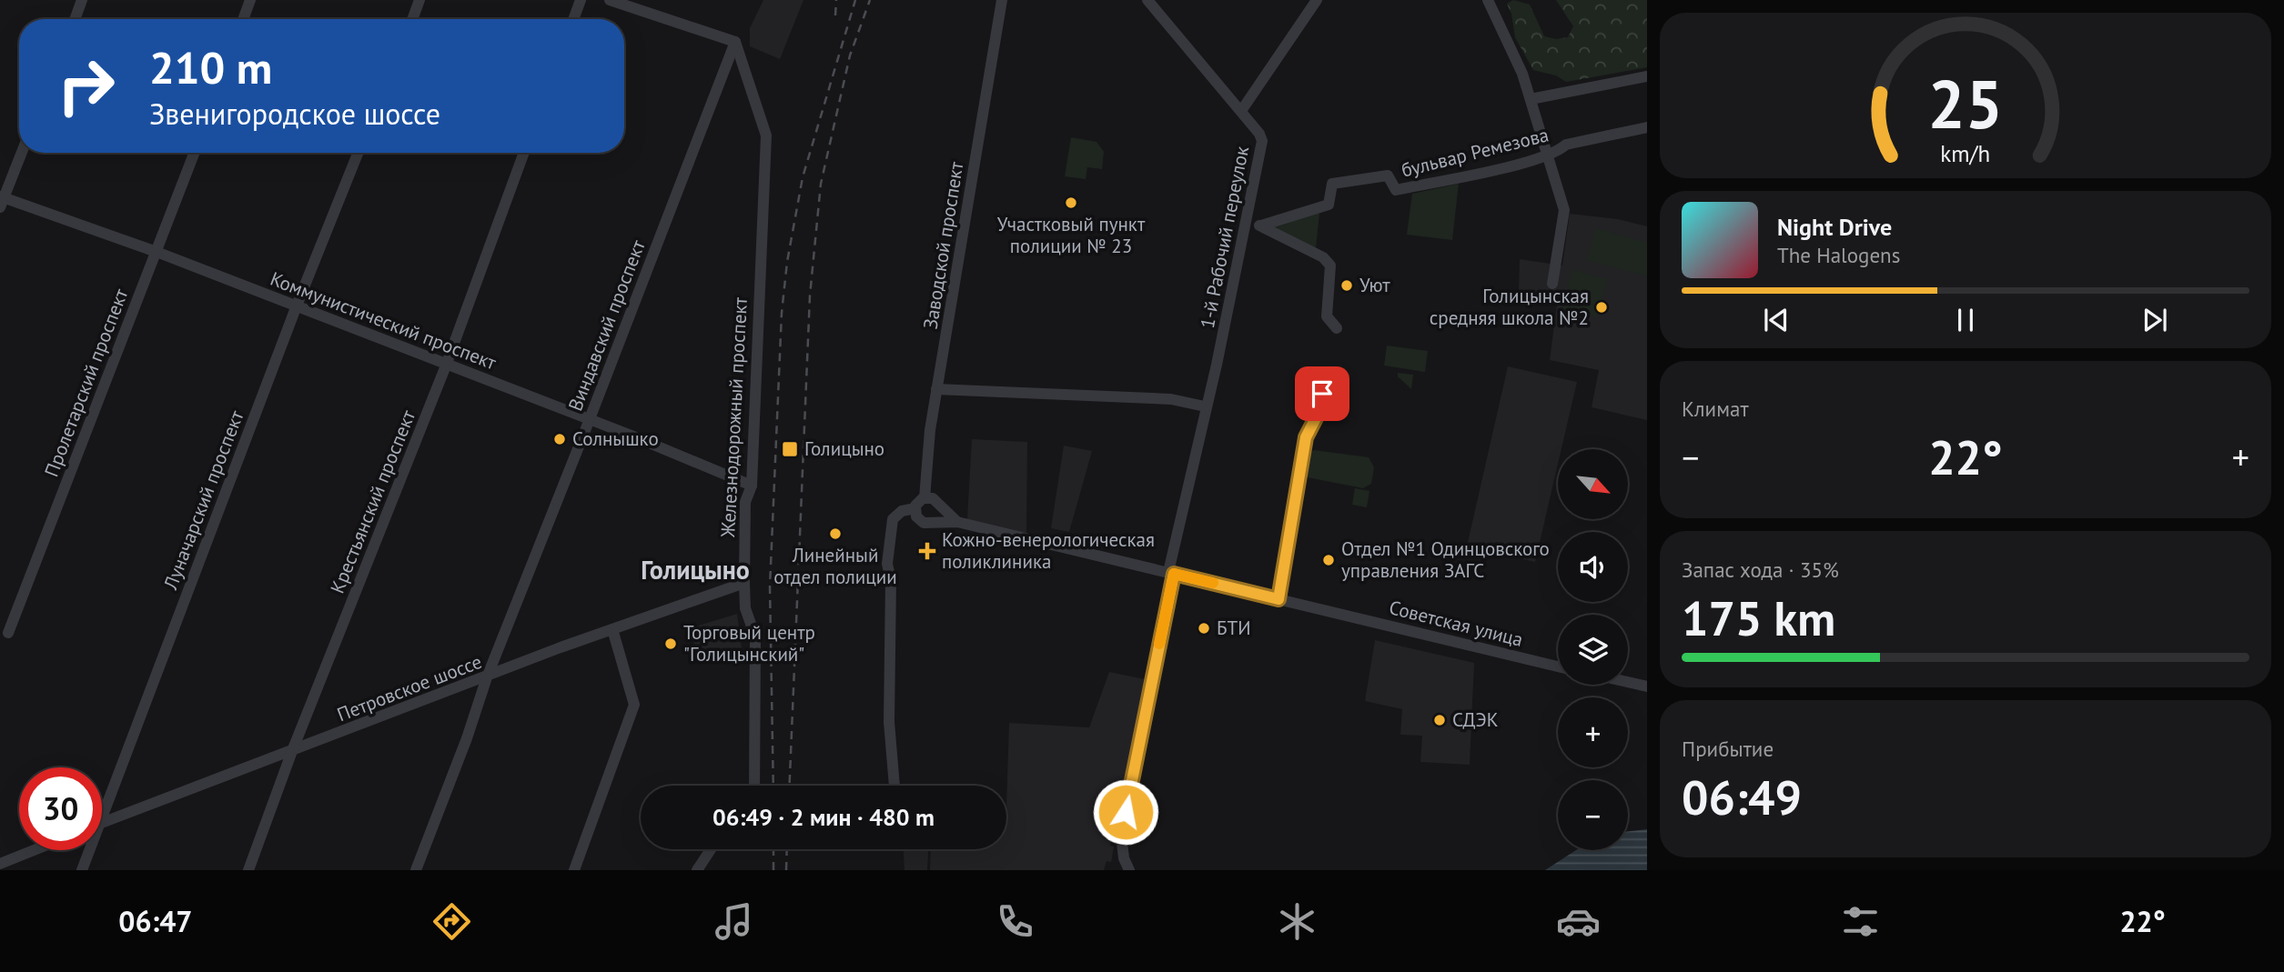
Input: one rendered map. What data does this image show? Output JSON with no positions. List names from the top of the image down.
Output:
{
  "streets": {
    "street": [
      "бульвар Ремезова",
      "1-й Рабочий переулок",
      "Заводской проспект",
      "Коммунистический проспект",
      "Виндавский проспект",
      "Пролетарский проспект",
      "Железнодорожный проспект",
      "Луначарский проспект",
      "Крестьянский проспект",
      "Советская улица",
      "Петровское шоссе"
    ]
  },
  "crossings": [
    ["бульвар Ремезова", "1-й Рабочий переулок"],
    ["1-й Рабочий переулок", "Советская улица"],
    ["Коммунистический проспект", "Виндавский проспект"],
    ["Коммунистический проспект", "Пролетарский проспект"],
    ["Коммунистический проспект", "Железнодорожный проспект"],
    ["Коммунистический проспект", "Луначарский проспект"],
    ["Коммунистический проспект", "Крестьянский проспект"],
    ["Виндавский проспект", "Железнодорожный проспект"],
    ["Виндавский проспект", "Петровское шоссе"],
    ["Железнодорожный проспект", "Петровское шоссе"],
    ["Крестьянский проспект", "Петровское шоссе"]
  ],
  "districts": ["Голицыно"],
  "places": {
    "other": [
      "Участковый пункт полиции № 23",
      "Уют",
      "Голицынская средняя школа №2",
      "Солнышко",
      "Линейный отдел полиции",
      "Отдел №1 Одинцовского управления ЗАГС",
      "БТИ",
      "Торговый центр \"Голицынский\"",
      "СДЭК"
    ],
    "transit": ["Голицыно"],
    "health": ["Кожно-венерологическая поликлиника"]
  },
  "north": "bottom right",
  "page": {
    "turn": ["210 m", "Звенигородское шоссе"],
    "song": ["Night Drive", "The Halogens"],
    "tile": [
      "Климат",
      ["Запас хода · 35%", "175 km"],
      ["Прибытие", "06:49"]
    ],
    "heat": ["−", "22°", "+"],
    "map_buttons": ["+", "−"],
    "limit": "30",
    "trip": "06:49 · 2 мин · 480 m",
    "tabs": ["06:47", "22°"],
    "gauge": ["25", "km/h"]
  }
}
